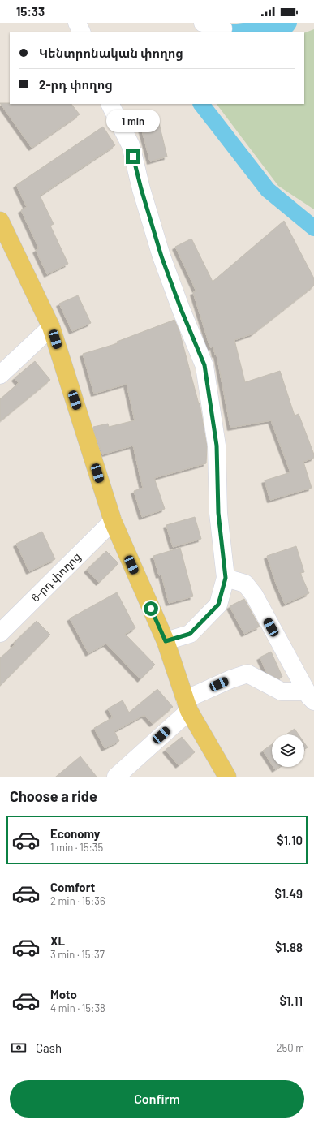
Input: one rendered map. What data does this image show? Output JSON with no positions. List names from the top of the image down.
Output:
{
  "streets": {
    "street": ["6-րդ փողոց"]
  },
  "page": {
    "status": "15:33",
    "banner": ["Կենտրոնական փողոց", "2-րդ փողոց"],
    "bubble": "1 min",
    "heading": "Choose a ride",
    "list": [
      {
        "name": "Economy",
        "note": "1 min · 15:35",
        "value": "$1.10"
      },
      {
        "name": "Comfort",
        "note": "2 min · 15:36",
        "value": "$1.49"
      },
      {
        "name": "XL",
        "note": "3 min · 15:37",
        "value": "$1.88"
      },
      {
        "name": "Moto",
        "note": "4 min · 15:38",
        "value": "$1.11"
      }
    ],
    "pay": ["Cash", "250 m"],
    "buttons": "Confirm"
  }
}
